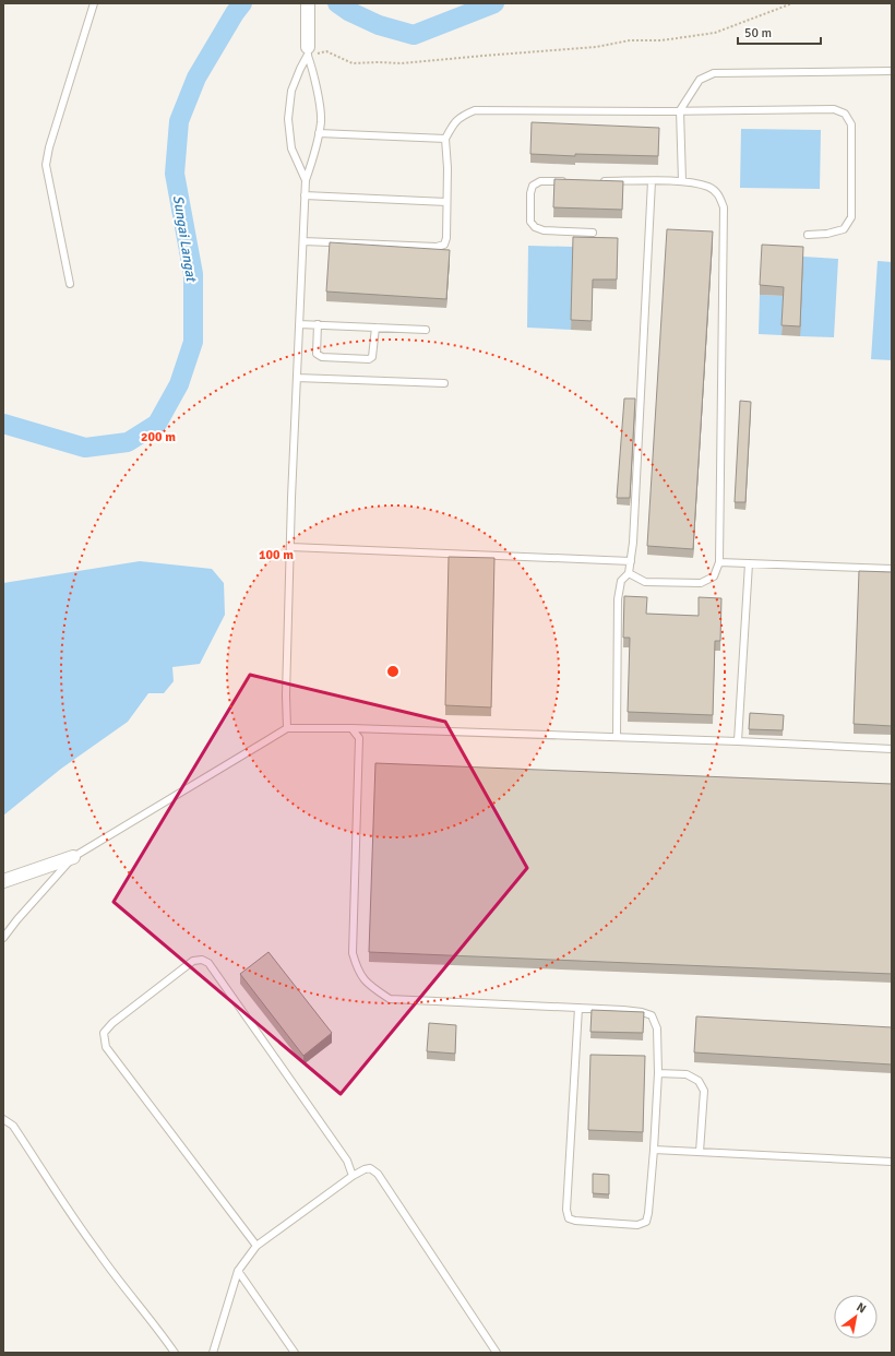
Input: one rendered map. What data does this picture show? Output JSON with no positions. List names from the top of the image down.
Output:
{
  "water": ["Sungai Langat"],
  "scale_bar": "50 m",
  "north": "top right",
  "rings": ["200 m", "100 m"]
}
